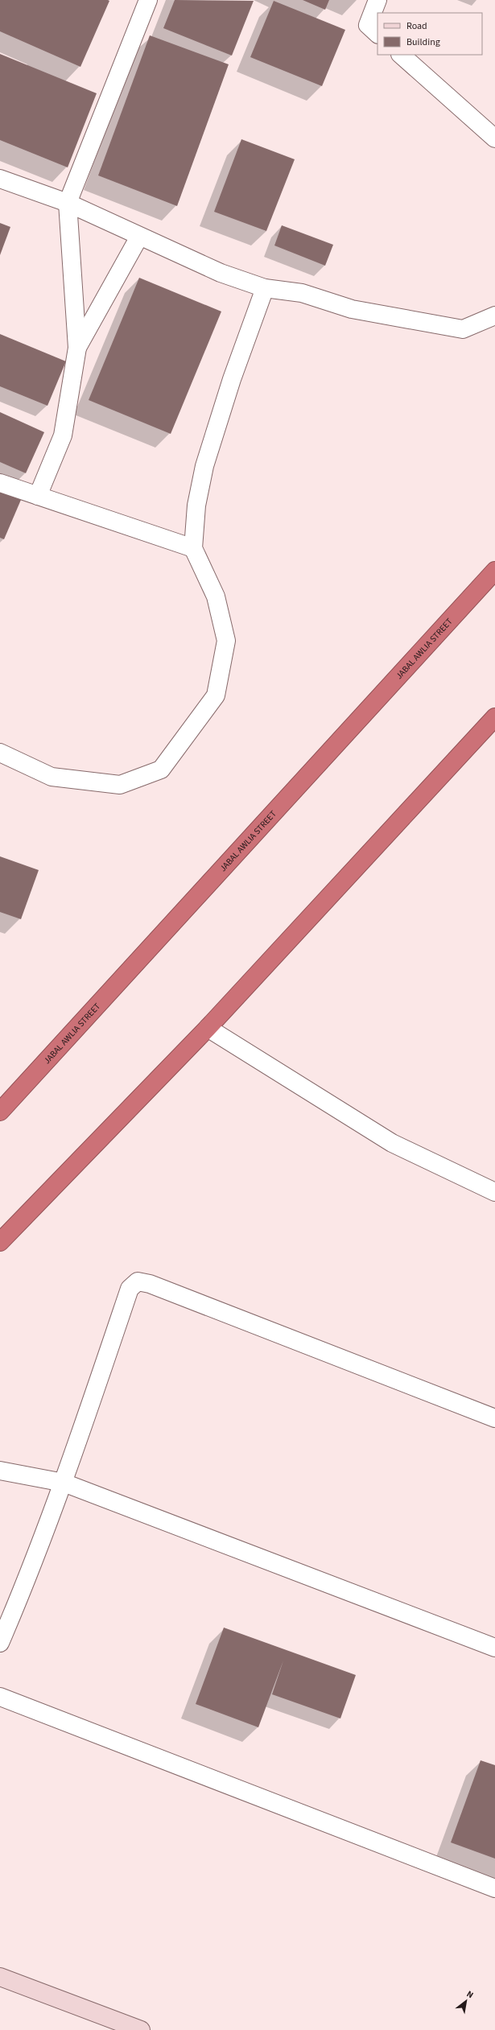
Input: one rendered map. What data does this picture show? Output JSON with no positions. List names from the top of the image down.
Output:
{
  "streets": {
    "highway": ["JABAL AWLIA STREET"]
  },
  "legend": ["Road", "Building"],
  "north": "top right"
}
